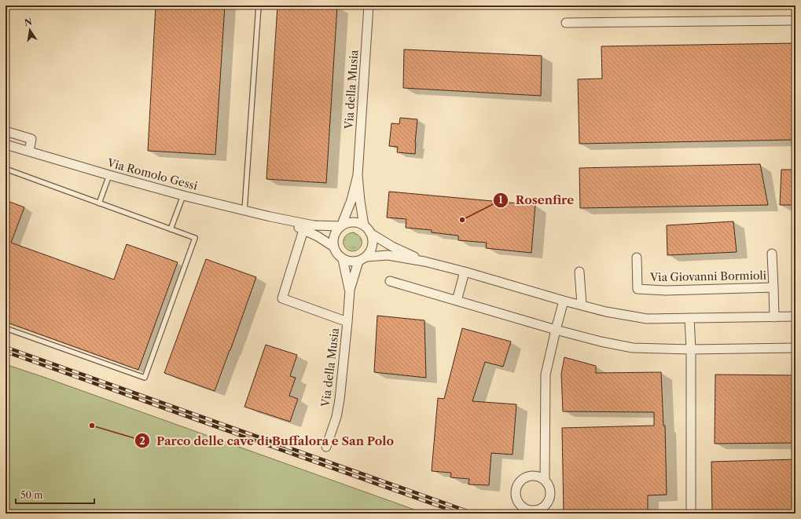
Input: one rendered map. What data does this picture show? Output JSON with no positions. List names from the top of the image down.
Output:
{
  "streets": {
    "street": ["Via della Musia", "Via Romolo Gessi", "Via Giovanni Bormioli"]
  },
  "crossings": [
    ["Via della Musia", "Via Romolo Gessi"]
  ],
  "places": ["Rosenfire", "Parco delle cave di Buffalora e San Polo"],
  "scale_bar": "50 m",
  "north": "top"
}
